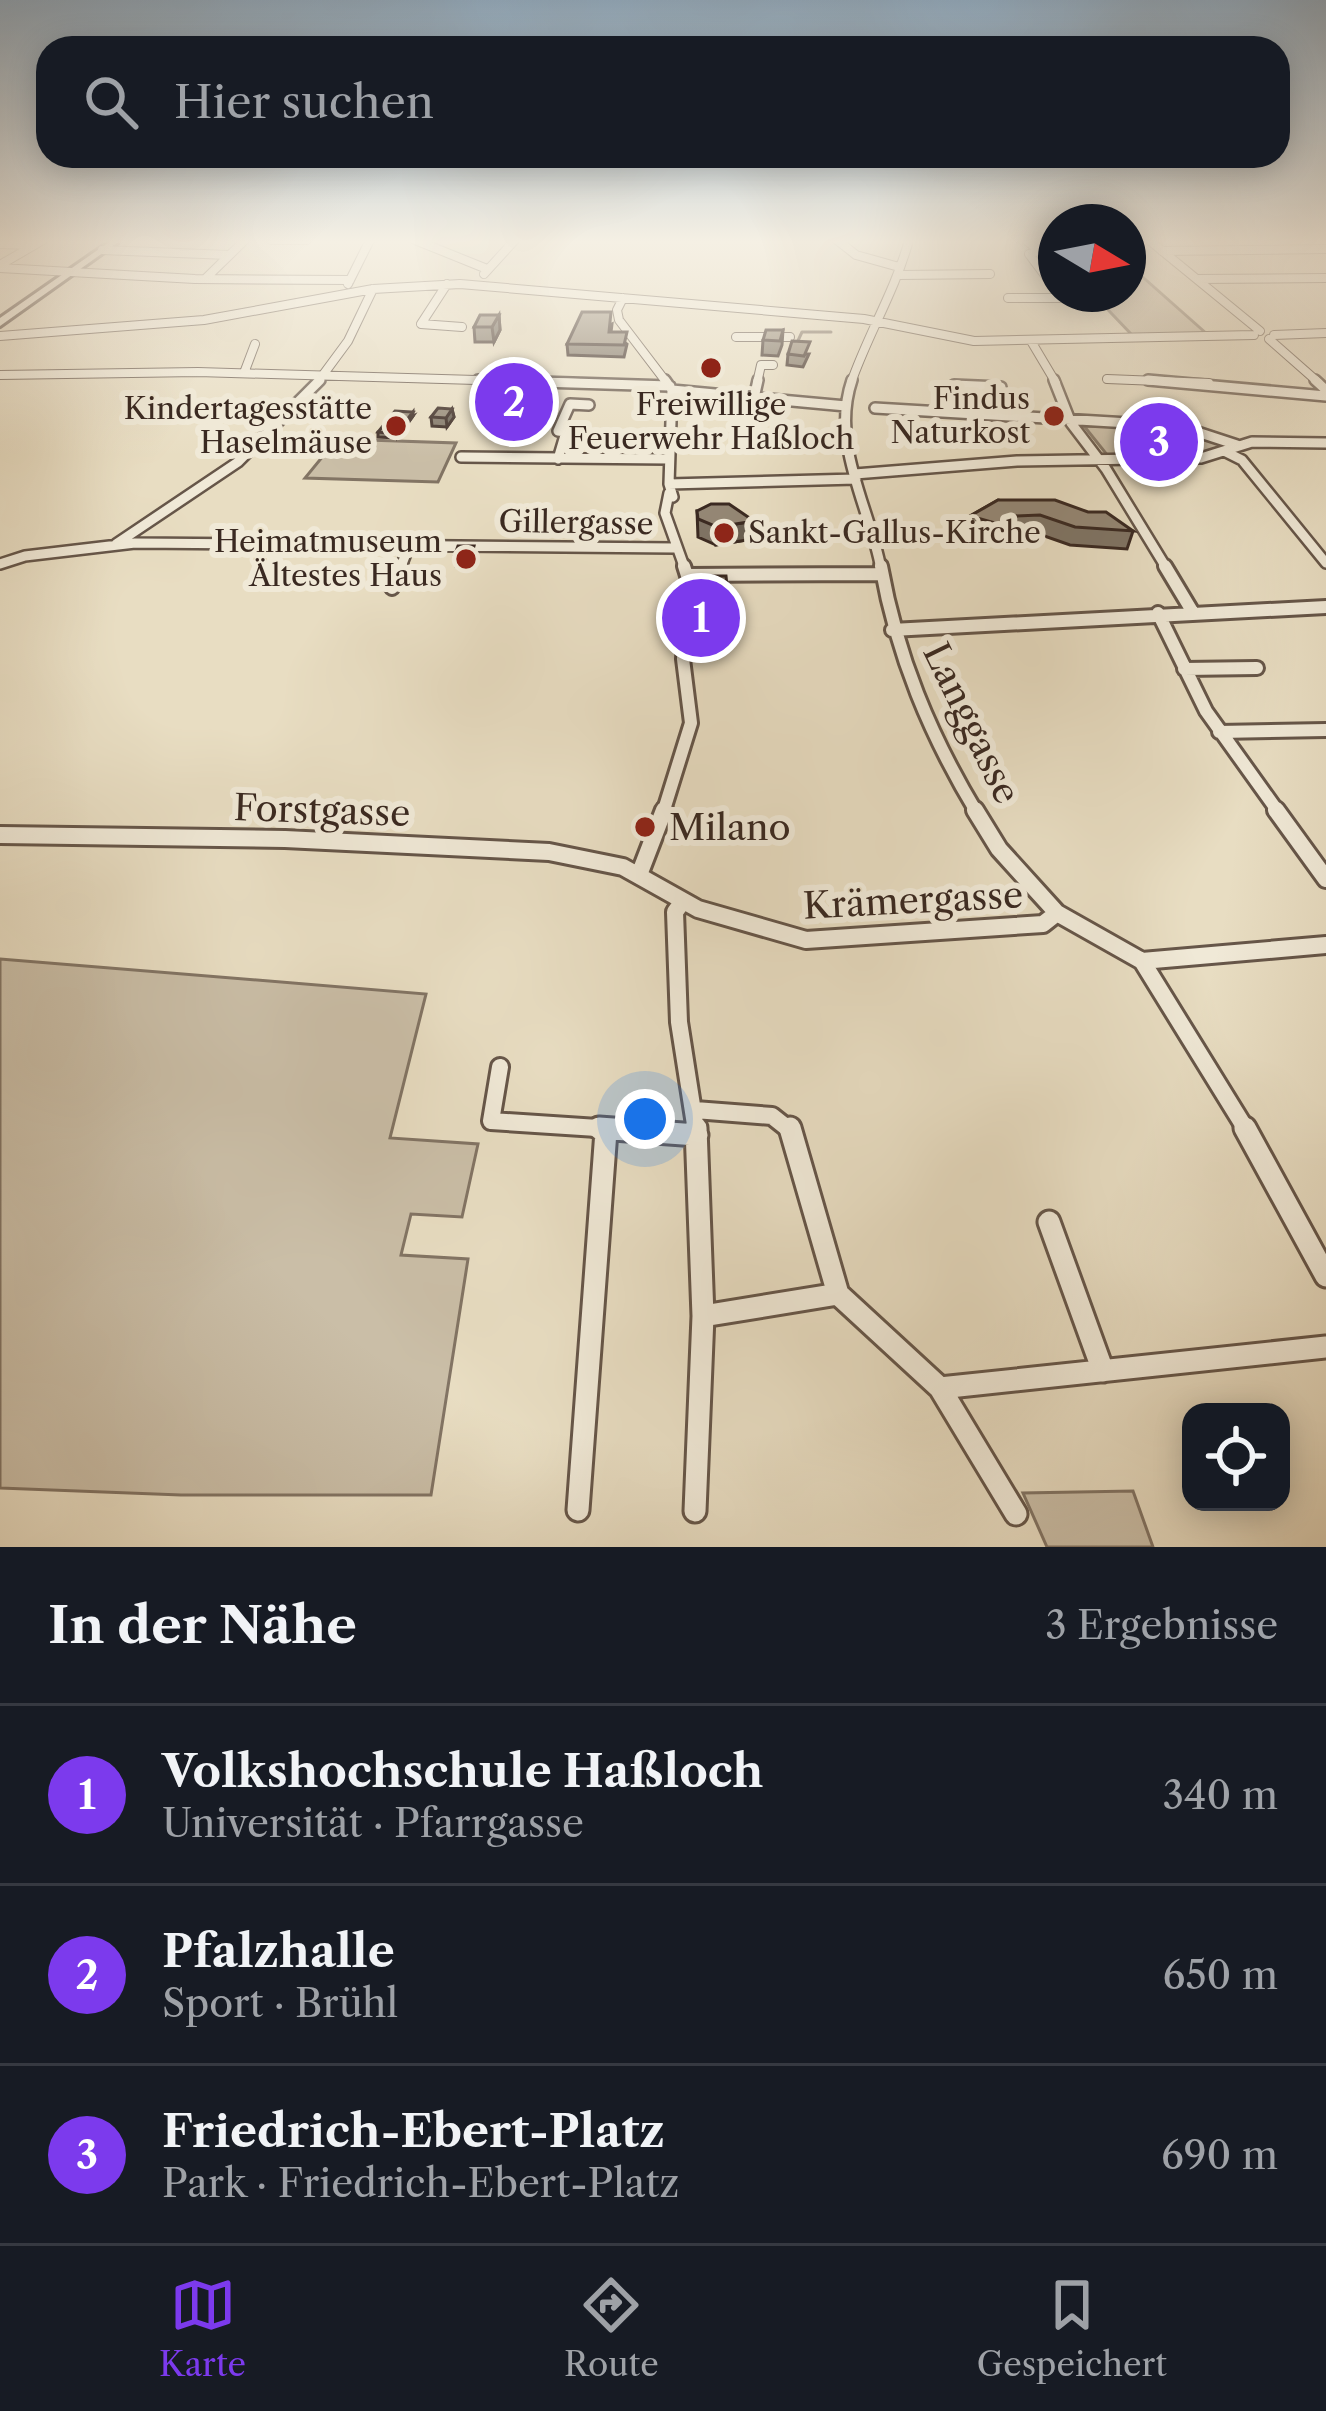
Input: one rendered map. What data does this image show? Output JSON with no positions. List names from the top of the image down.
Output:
{
  "streets": {
    "street": [
      "Gillergasse",
      "Langgasse",
      "Forstgasse",
      "Krämergasse"
    ]
  },
  "crossings": [
    ["Langgasse", "Krämergasse"],
    ["Forstgasse", "Krämergasse"]
  ],
  "places": [
    "Freiwillige Feuerwehr Haßloch",
    "Findus Naturkost",
    "Kindertagesstätte Haselmäuse",
    "Sankt-Gallus-Kirche",
    "Heimatmuseum Ältestes Haus",
    "Milano"
  ],
  "north": "right",
  "page": {
    "search": "Hier suchen",
    "pins": ["2", "3", "1"],
    "heading": ["In der Nähe", "3 Ergebnisse"],
    "list": [
      {
        "mark": "1",
        "name": "Volkshochschule Haßloch",
        "note": "Universität · Pfarrgasse",
        "value": "340 m"
      },
      {
        "mark": "2",
        "name": "Pfalzhalle",
        "note": "Sport · Brühl",
        "value": "650 m"
      },
      {
        "mark": "3",
        "name": "Friedrich-Ebert-Platz",
        "note": "Park · Friedrich-Ebert-Platz",
        "value": "690 m"
      }
    ],
    "nav": ["Karte", "Route", "Gespeichert"]
  }
}
